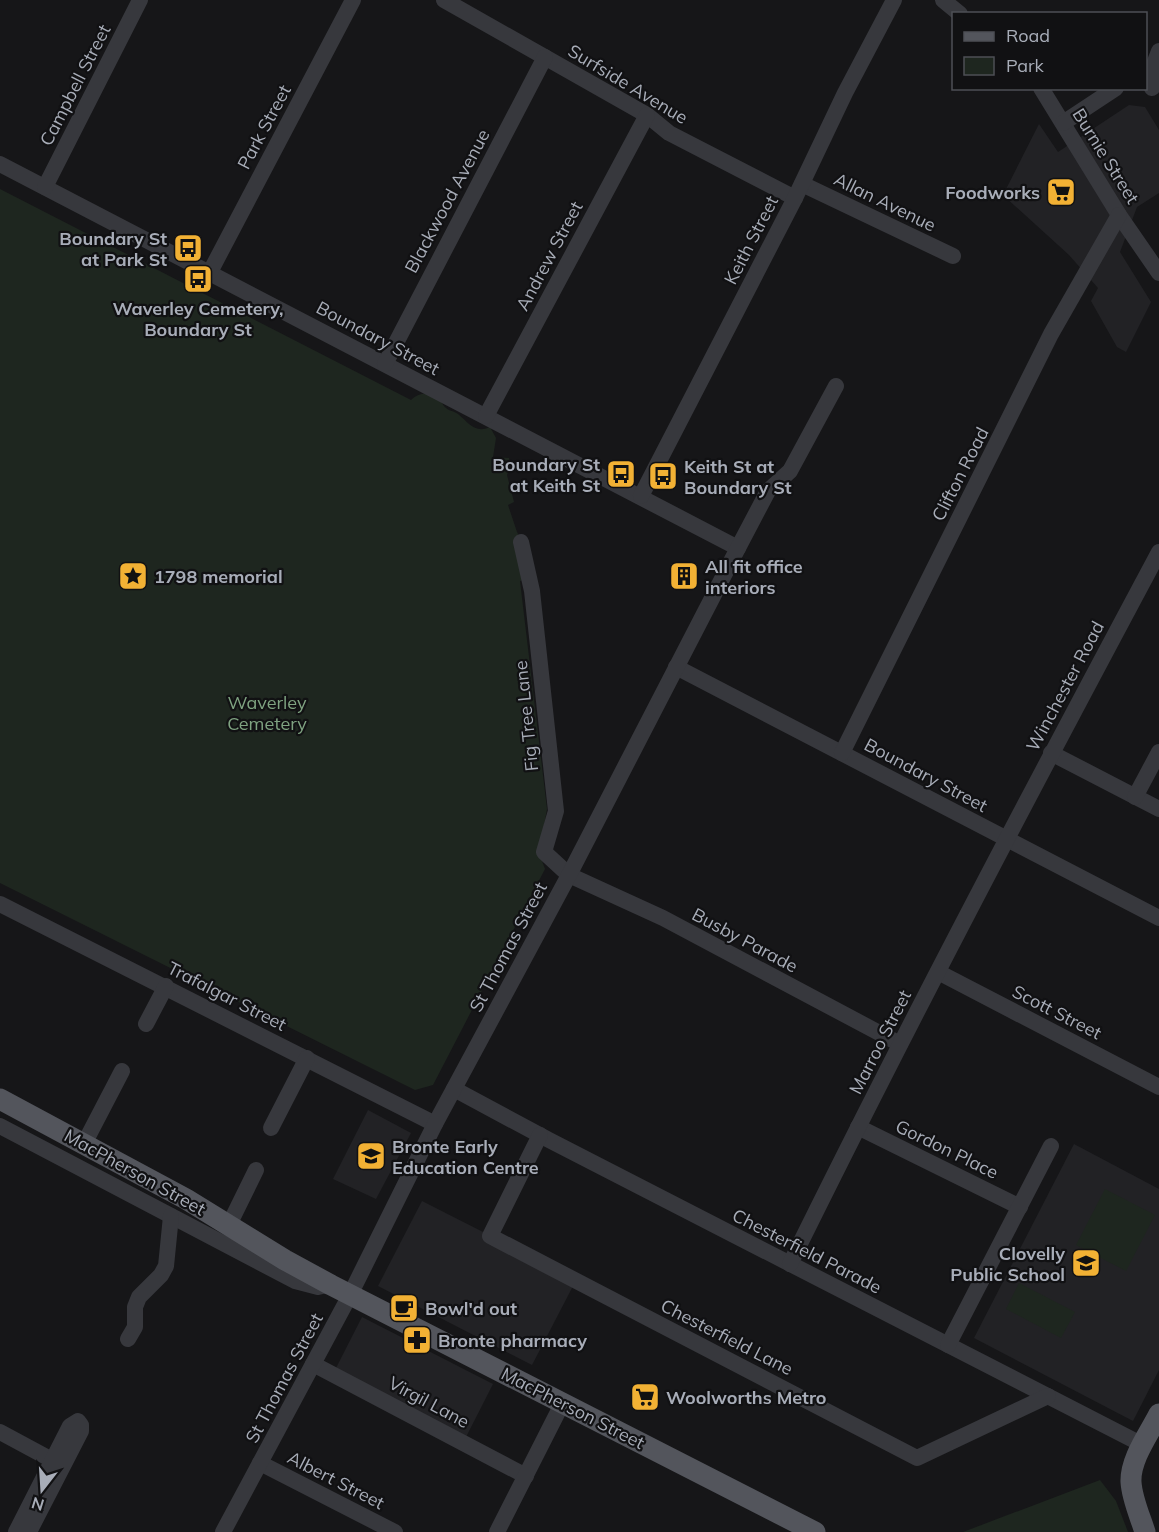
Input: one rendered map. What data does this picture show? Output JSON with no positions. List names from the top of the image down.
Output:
{
  "streets": {
    "main road": ["MacPherson Street"],
    "street": [
      "Surfside Avenue",
      "Campbell Street",
      "Park Street",
      "Burnie Street",
      "Blackwood Avenue",
      "Allan Avenue",
      "Keith Street",
      "Andrew Street",
      "Boundary Street",
      "Clifton Road",
      "Winchester Road",
      "Fig Tree Lane",
      "Busby Parade",
      "St Thomas Street",
      "Trafalgar Street",
      "Scott Street",
      "Marroo Street",
      "Gordon Place",
      "Chesterfield Parade",
      "Chesterfield Lane",
      "Virgil Lane",
      "Albert Street"
    ]
  },
  "crossings": [
    ["Surfside Avenue", "Blackwood Avenue"],
    ["Surfside Avenue", "Allan Avenue"],
    ["Surfside Avenue", "Keith Street"],
    ["Surfside Avenue", "Andrew Street"],
    ["Campbell Street", "Boundary Street"],
    ["Park Street", "Boundary Street"],
    ["Burnie Street", "Clifton Road"],
    ["Blackwood Avenue", "Boundary Street"],
    ["Allan Avenue", "Keith Street"],
    ["Keith Street", "Boundary Street"],
    ["Andrew Street", "Boundary Street"],
    ["Boundary Street", "Clifton Road"],
    ["Boundary Street", "Winchester Road"],
    ["Boundary Street", "St Thomas Street"],
    ["Boundary Street", "Marroo Street"],
    ["Winchester Road", "Marroo Street"],
    ["Fig Tree Lane", "Busby Parade"],
    ["Fig Tree Lane", "St Thomas Street"],
    ["Busby Parade", "St Thomas Street"],
    ["Busby Parade", "Marroo Street"],
    ["St Thomas Street", "Trafalgar Street"],
    ["St Thomas Street", "MacPherson Street"],
    ["St Thomas Street", "Chesterfield Parade"],
    ["St Thomas Street", "Virgil Lane"],
    ["St Thomas Street", "Albert Street"],
    ["Scott Street", "Marroo Street"],
    ["Marroo Street", "Gordon Place"],
    ["Marroo Street", "Chesterfield Parade"],
    ["Chesterfield Parade", "Chesterfield Lane"]
  ],
  "parks": ["Waverley Cemetery"],
  "places": {
    "supermarket": ["Foodworks", "Woolworths Metro"],
    "bus stop": [
      "Boundary St at Park St",
      "Waverley Cemetery, Boundary St",
      "Boundary St at Keith St",
      "Keith St at Boundary St"
    ],
    "place": ["1798 memorial"],
    "building": ["All fit office interiors"],
    "school or university": ["Bronte Early Education Centre", "Clovelly Public School"],
    "cafe": ["Bowl'd out"],
    "pharmacy": ["Bronte pharmacy"]
  },
  "legend": ["Road", "Park"],
  "north": "bottom"
}
